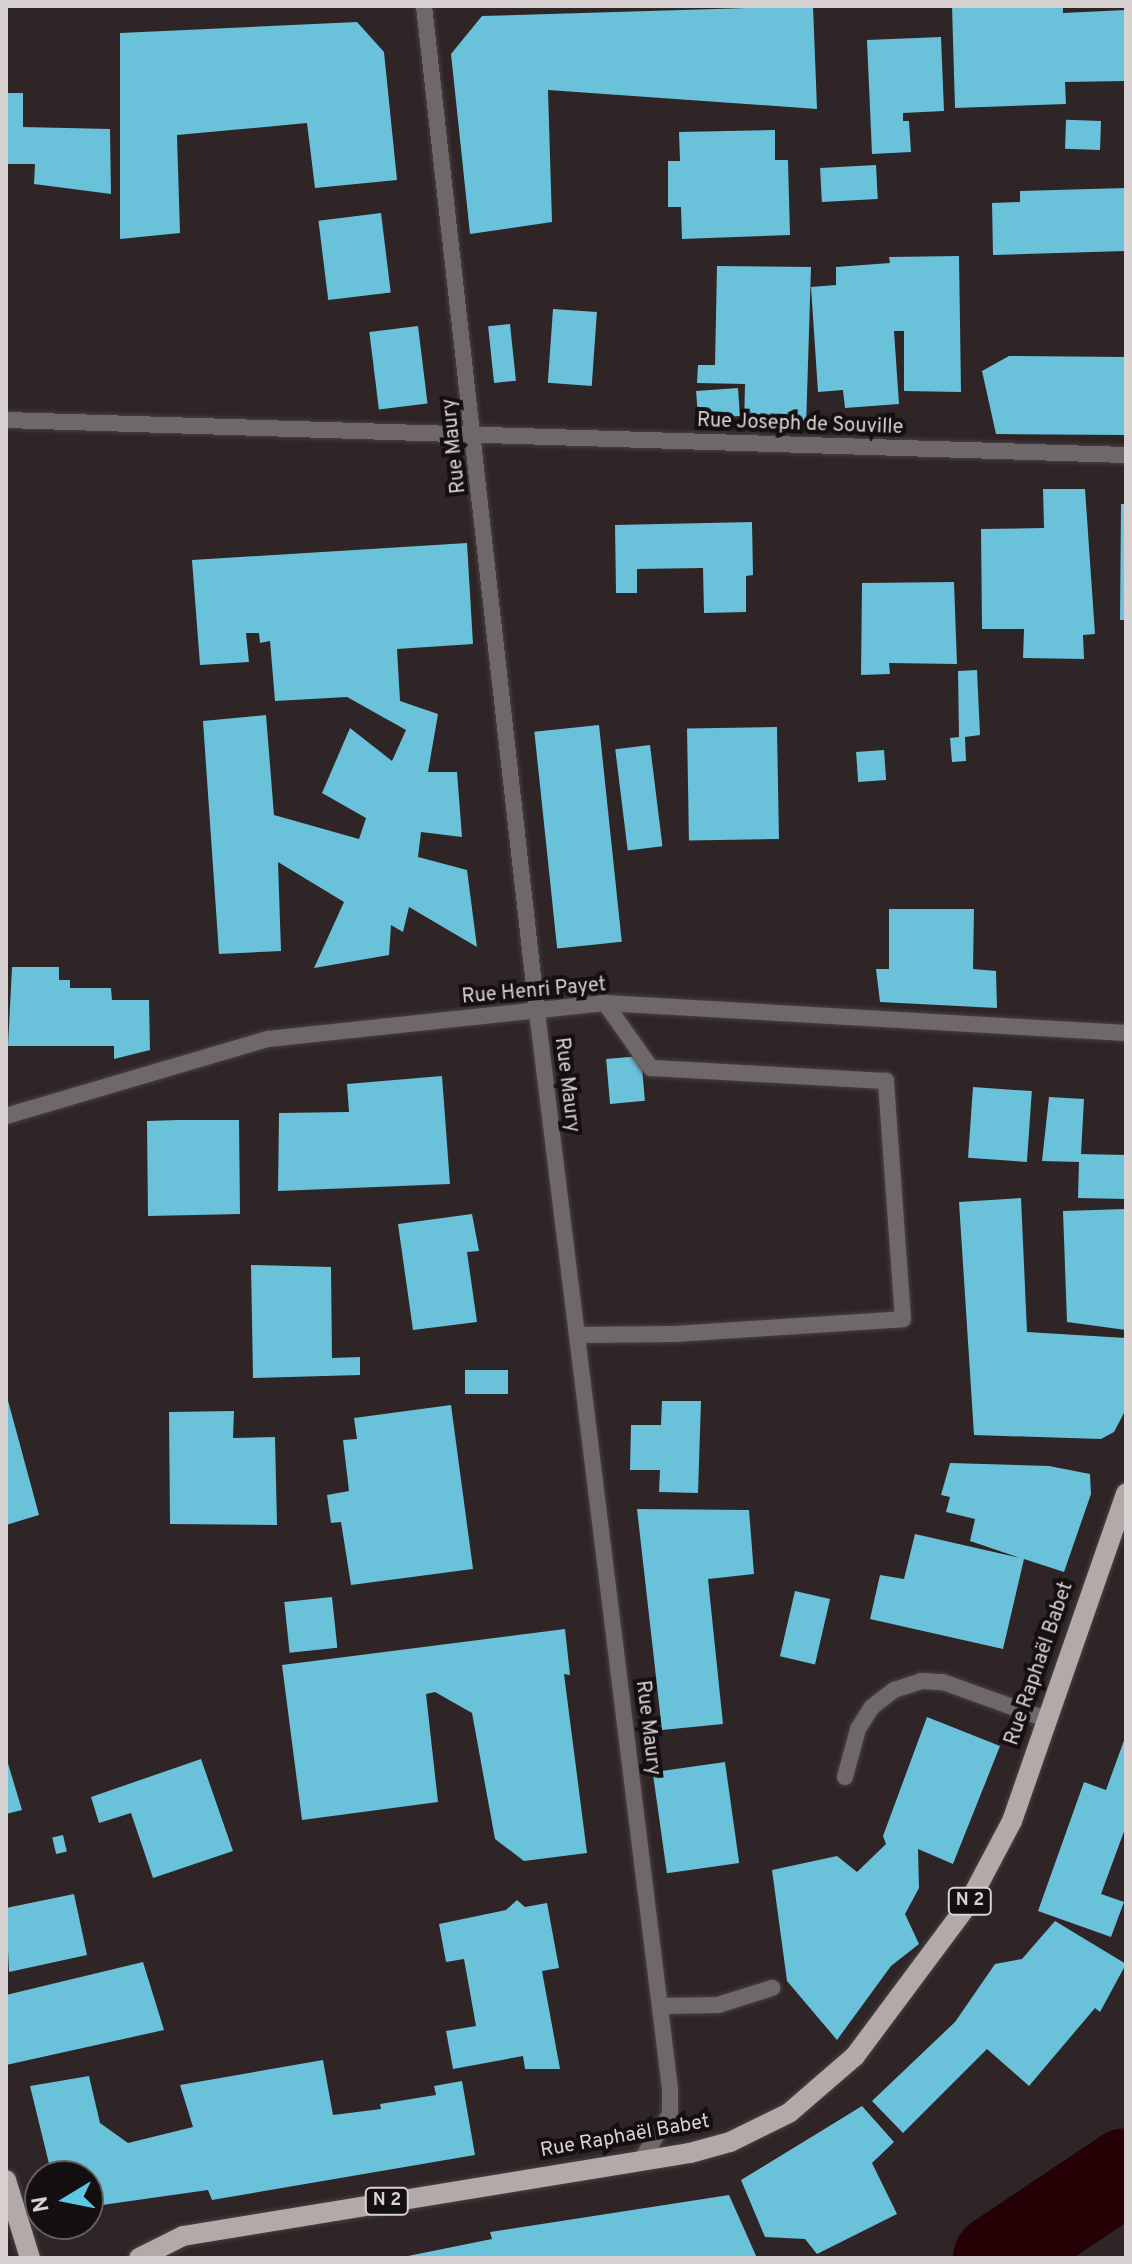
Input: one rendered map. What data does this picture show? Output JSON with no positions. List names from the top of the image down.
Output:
{
  "streets": {
    "main road": ["Rue Raphaël Babet", "N 2"],
    "street": ["Rue Joseph de Souville", "Rue Maury", "Rue Henri Payet"]
  },
  "crossings": [
    ["Rue Joseph de Souville", "Rue Maury"],
    ["Rue Maury", "Rue Henri Payet"],
    ["Rue Maury", "Rue Raphaël Babet"]
  ],
  "north": "left"
}
